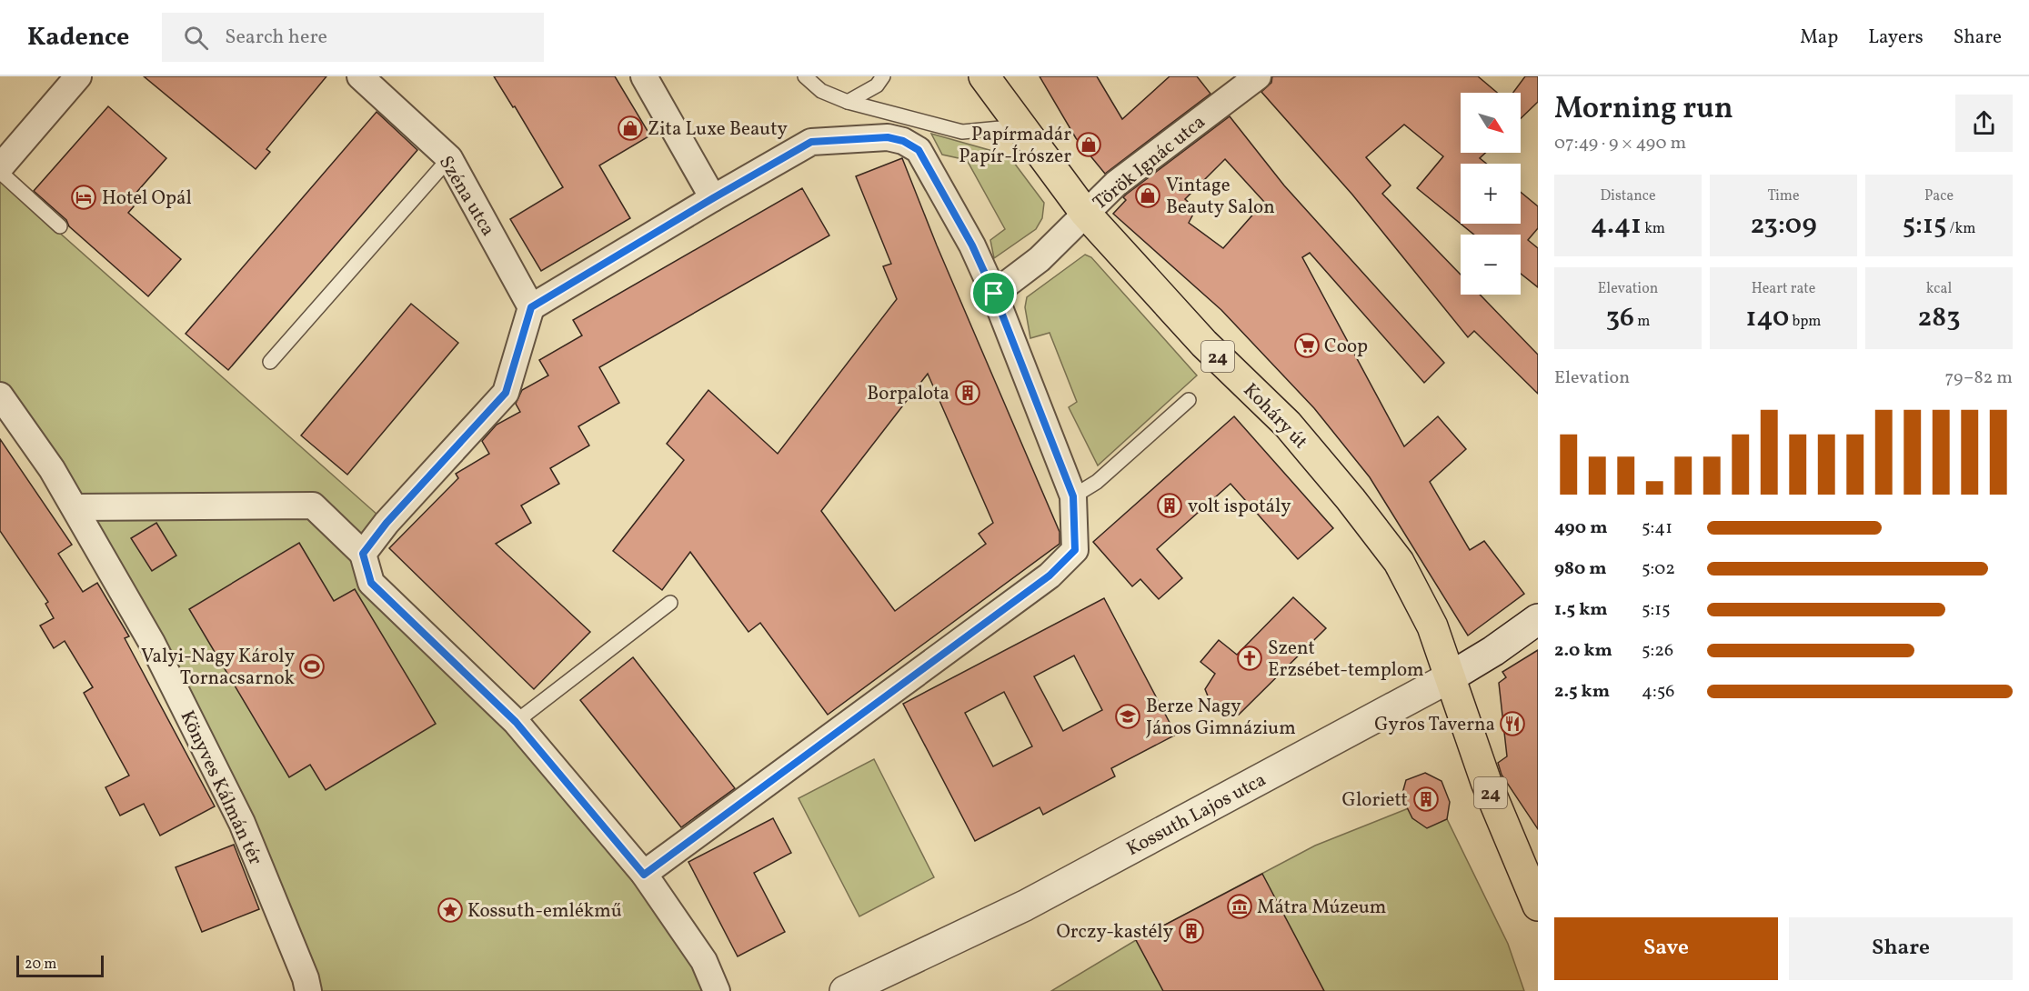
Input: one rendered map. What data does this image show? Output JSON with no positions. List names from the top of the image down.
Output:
{
  "streets": {
    "main road": ["24", "Koháry út"],
    "street": [
      "Török Ignác utca",
      "Széna utca",
      "Könyves Kálmán tér",
      "Kossuth Lajos utca"
    ]
  },
  "crossings": [
    ["Török Ignác utca", "Koháry út"],
    ["24", "Koháry út"],
    ["24", "Kossuth Lajos utca"],
    ["Koháry út", "Kossuth Lajos utca"]
  ],
  "places": {
    "shop": ["Zita Luxe Beauty", "Papírmadár Papír-Írószer", "Vintage Beauty Salon"],
    "hotel": ["Hotel Opál"],
    "supermarket": ["Coop"],
    "building": [
      "Borpalota",
      "volt ispotály",
      "Gloriett",
      "Orczy-kastély"
    ],
    "church": ["Szent Erzsébet-templom"],
    "sports": ["Valyi-Nagy Károly Tornacsarnok"],
    "school or university": ["Berze Nagy János Gimnázium"],
    "restaurant": ["Gyros Taverna"],
    "museum": ["Mátra Múzeum"],
    "place": ["Kossuth-emlékmű"]
  },
  "scale_bar": "20 m",
  "north": "bottom right",
  "page": {
    "header": "Kadence",
    "search": "Search here",
    "nav": ["Map", "Layers", "Share"],
    "heading": ["Morning run", "07:49 · 9 × 490 m"],
    "map_buttons": ["+", "−"],
    "stats": [
      ["Distance", "4.41 km"],
      ["Time", "23:09"],
      ["Pace", "5:15 /km"],
      ["Elevation", "36 m"],
      ["Heart rate", "140 bpm"],
      ["kcal", "283"]
    ],
    "chart": ["Elevation", "79–82 m"],
    "list": [
      {
        "name": "490 m",
        "note": "5:41"
      },
      {
        "name": "980 m",
        "note": "5:02"
      },
      {
        "name": "1.5 km",
        "note": "5:15"
      },
      {
        "name": "2.0 km",
        "note": "5:26"
      },
      {
        "name": "2.5 km",
        "note": "4:56"
      }
    ],
    "buttons": ["Save", "Share"],
    "scale": "20 m"
  }
}
